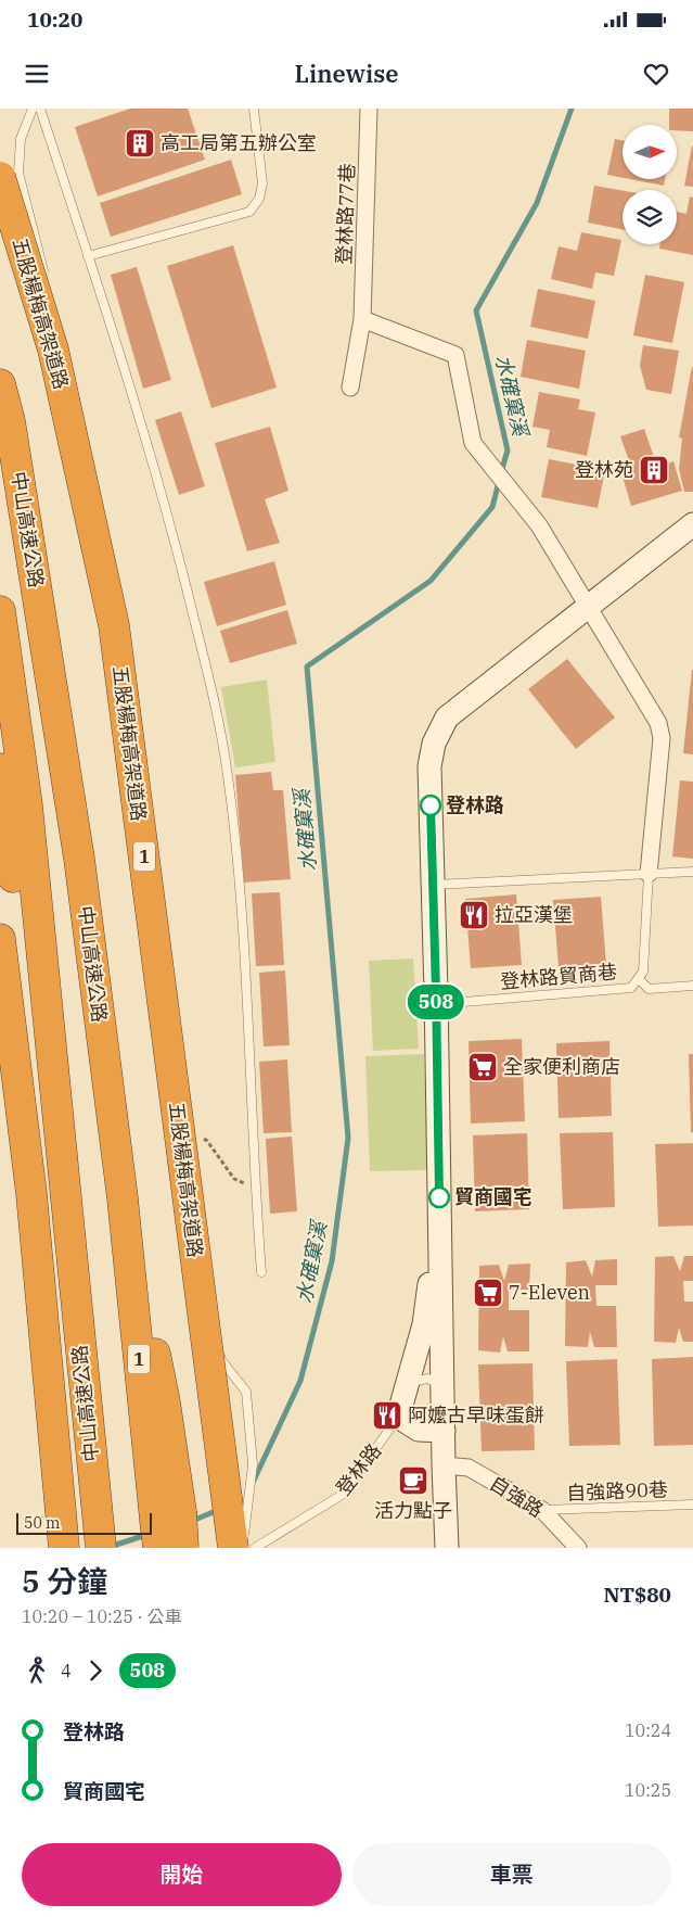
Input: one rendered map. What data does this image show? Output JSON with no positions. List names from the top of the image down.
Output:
{
  "streets": {
    "highway": ["五股楊梅高架道路", "中山高速公路", "1"],
    "street": ["登林路77巷", "登林路", "自強路"],
    "lane": ["登林路貿商巷", "自強路90巷"]
  },
  "crossings": [
    ["登林路貿商巷", "登林路"],
    ["自強路90巷", "自強路"]
  ],
  "water": ["水確窠溪"],
  "places": {
    "building": ["高工局第五辦公室", "登林苑"],
    "other": ["登林路", "貿商國宅"],
    "restaurant": ["拉亞漢堡", "阿嬤古早味蛋餅"],
    "supermarket": ["全家便利商店", "7-Eleven"],
    "cafe": ["活力點子"]
  },
  "lines": ["bus line 508"],
  "scale_bar": "50 m",
  "north": "right",
  "page": {
    "status": "10:20",
    "header": "Linewise",
    "on_map": "508",
    "scale": "50 m",
    "heading": ["5 分鐘", "10:20 – 10:25 · 公車", "NT$80"],
    "legs": ["4", "508"],
    "list": [
      {
        "name": "登林路",
        "value": "10:24"
      },
      {
        "name": "貿商國宅",
        "value": "10:25"
      }
    ],
    "buttons": ["開始", "車票"]
  }
}
